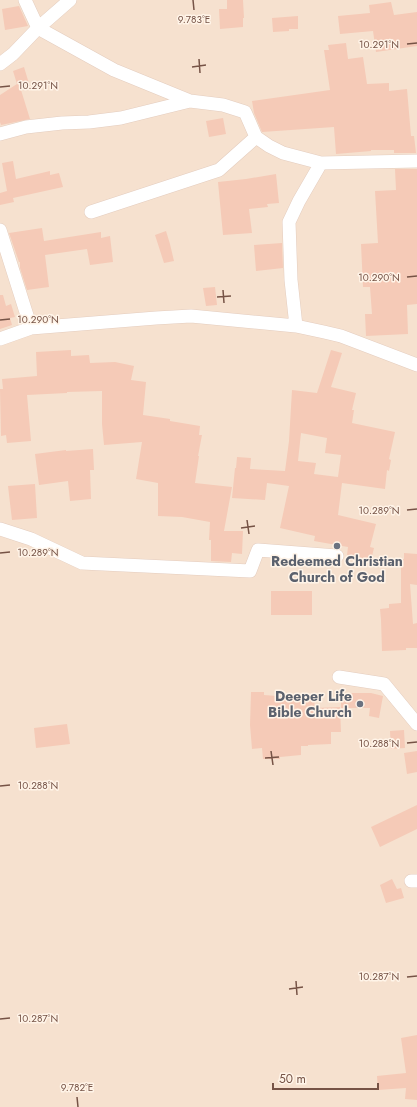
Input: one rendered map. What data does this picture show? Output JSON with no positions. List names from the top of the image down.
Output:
{
  "places": ["Redeemed Christian Church of God", "Deeper Life Bible Church"],
  "scale_bar": "50 m",
  "coordinates": [
    "9.783°E",
    "10.291°N",
    "10.290°N",
    "10.289°N",
    "10.288°N",
    "10.287°N",
    "9.782°E"
  ]
}
